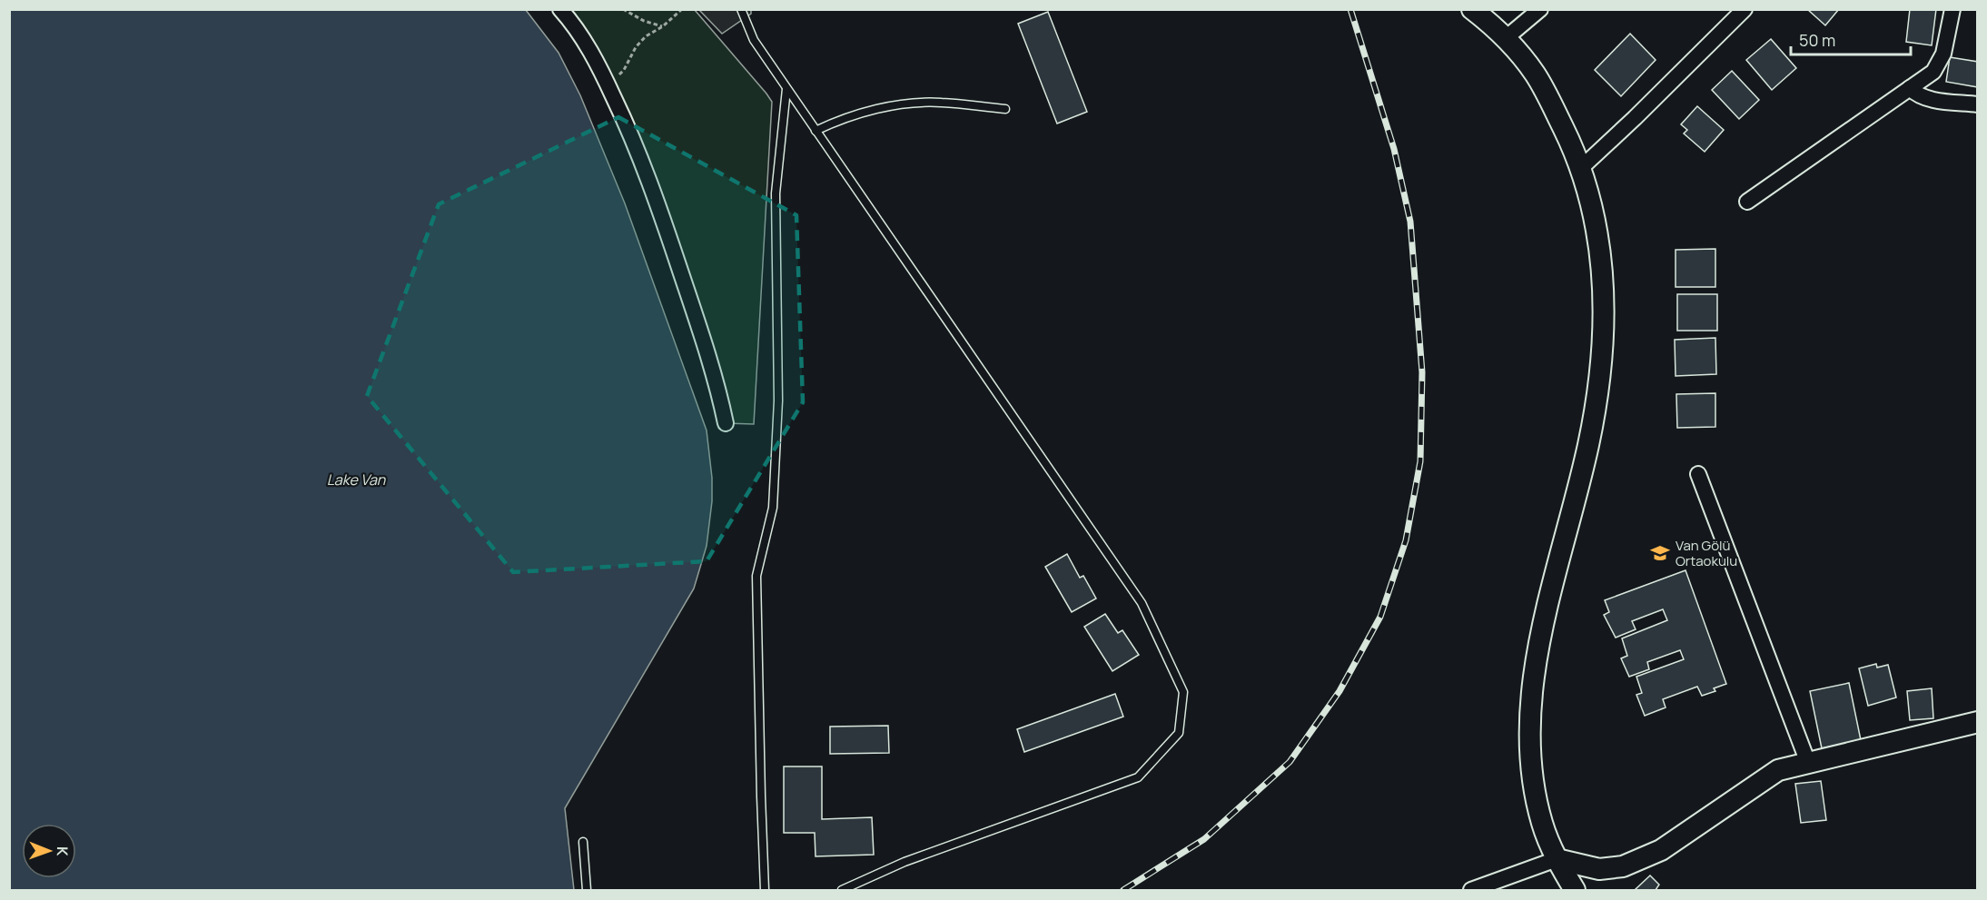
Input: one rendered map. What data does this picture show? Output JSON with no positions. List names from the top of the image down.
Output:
{
  "water": ["Lake Van"],
  "places": {
    "school or university": ["Van Gölü Ortaokulu"]
  },
  "scale_bar": "50 m",
  "north": "right"
}
